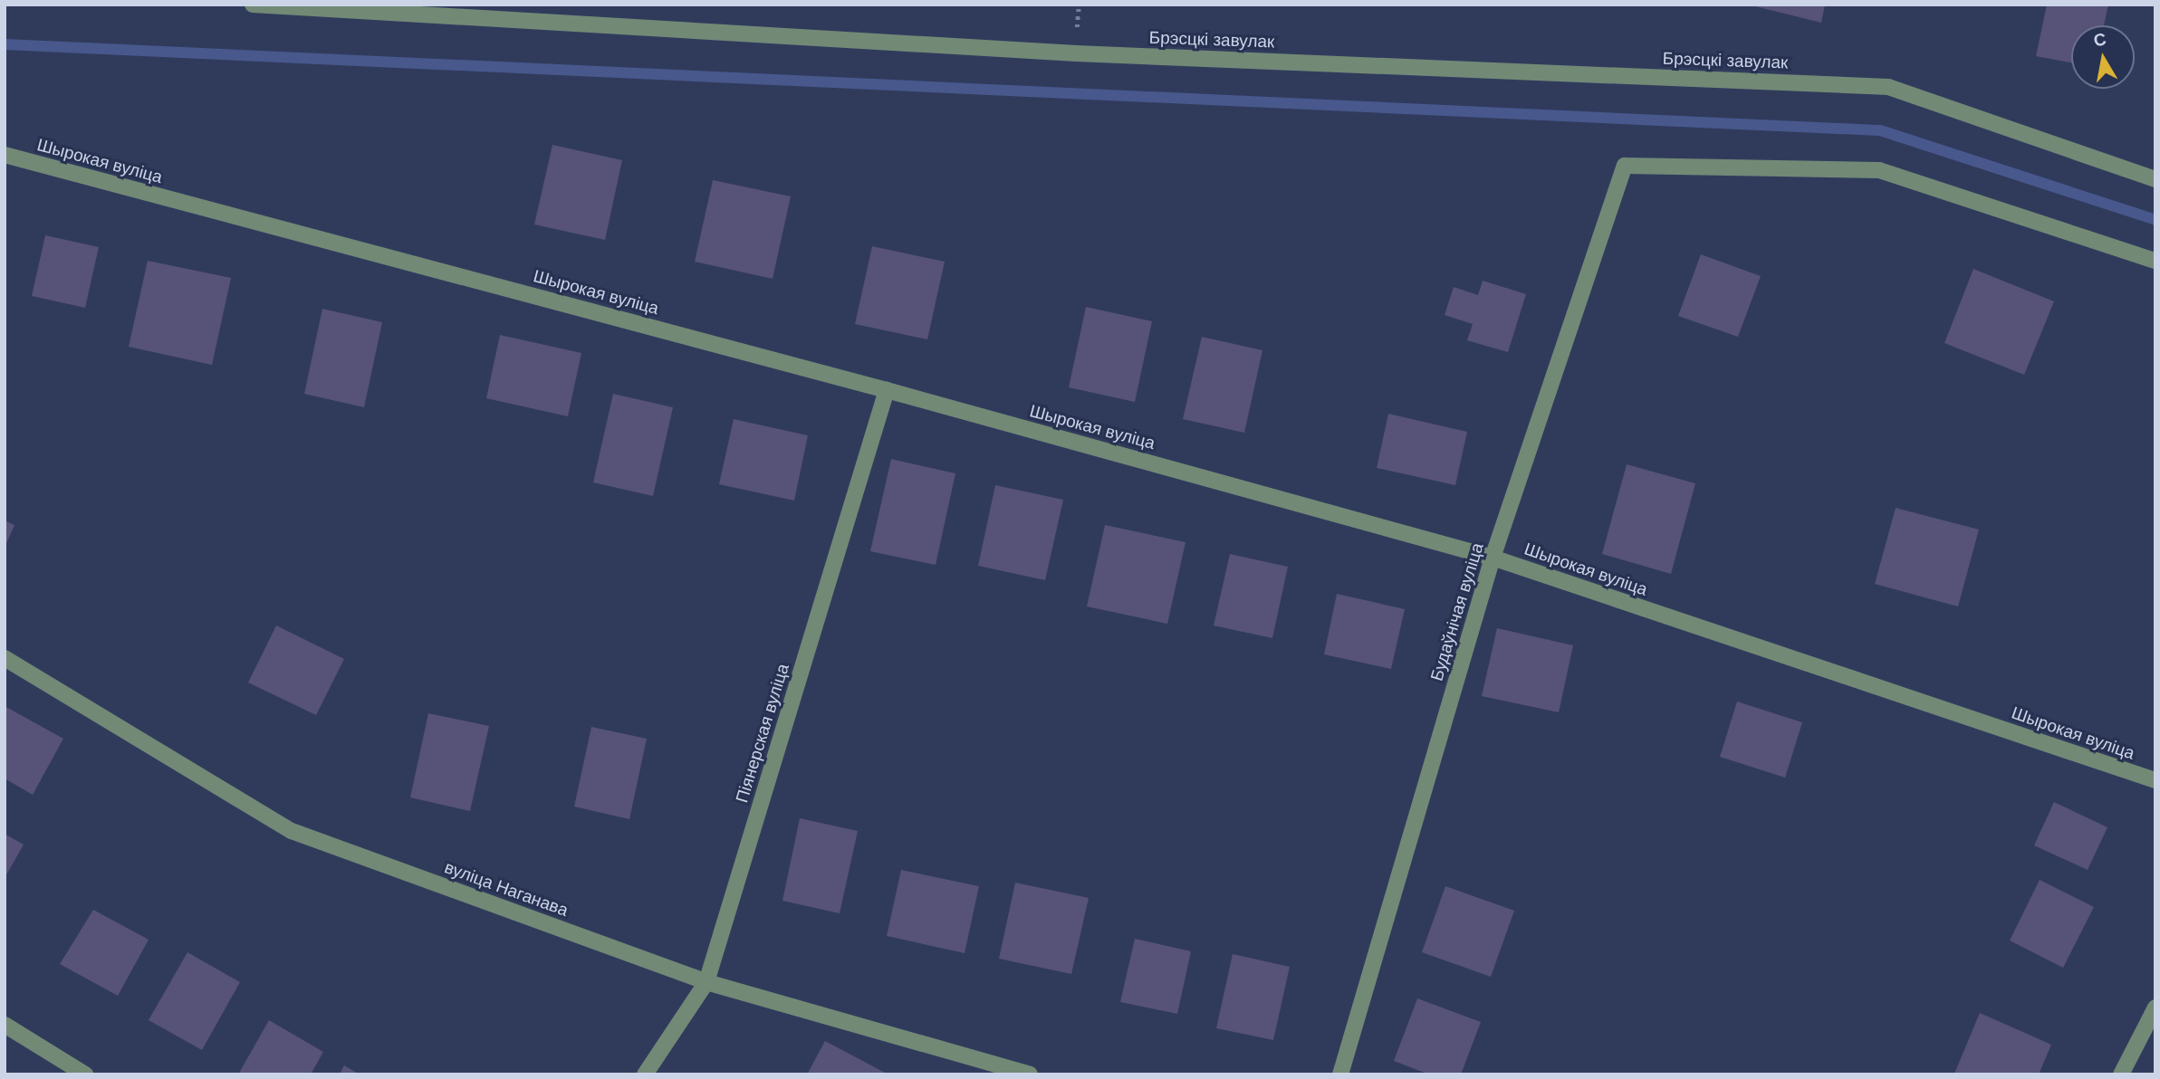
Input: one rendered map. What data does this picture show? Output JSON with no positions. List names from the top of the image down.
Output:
{
  "streets": {
    "street": [
      "Брэсцкі завулак",
      "Шырокая вуліца",
      "Будаўнічая вуліца",
      "Піянерская вуліца",
      "вуліца Наганава"
    ]
  },
  "crossings": [
    ["Шырокая вуліца", "Будаўнічая вуліца"],
    ["Шырокая вуліца", "Піянерская вуліца"],
    ["Піянерская вуліца", "вуліца Наганава"]
  ],
  "north": "top"
}
